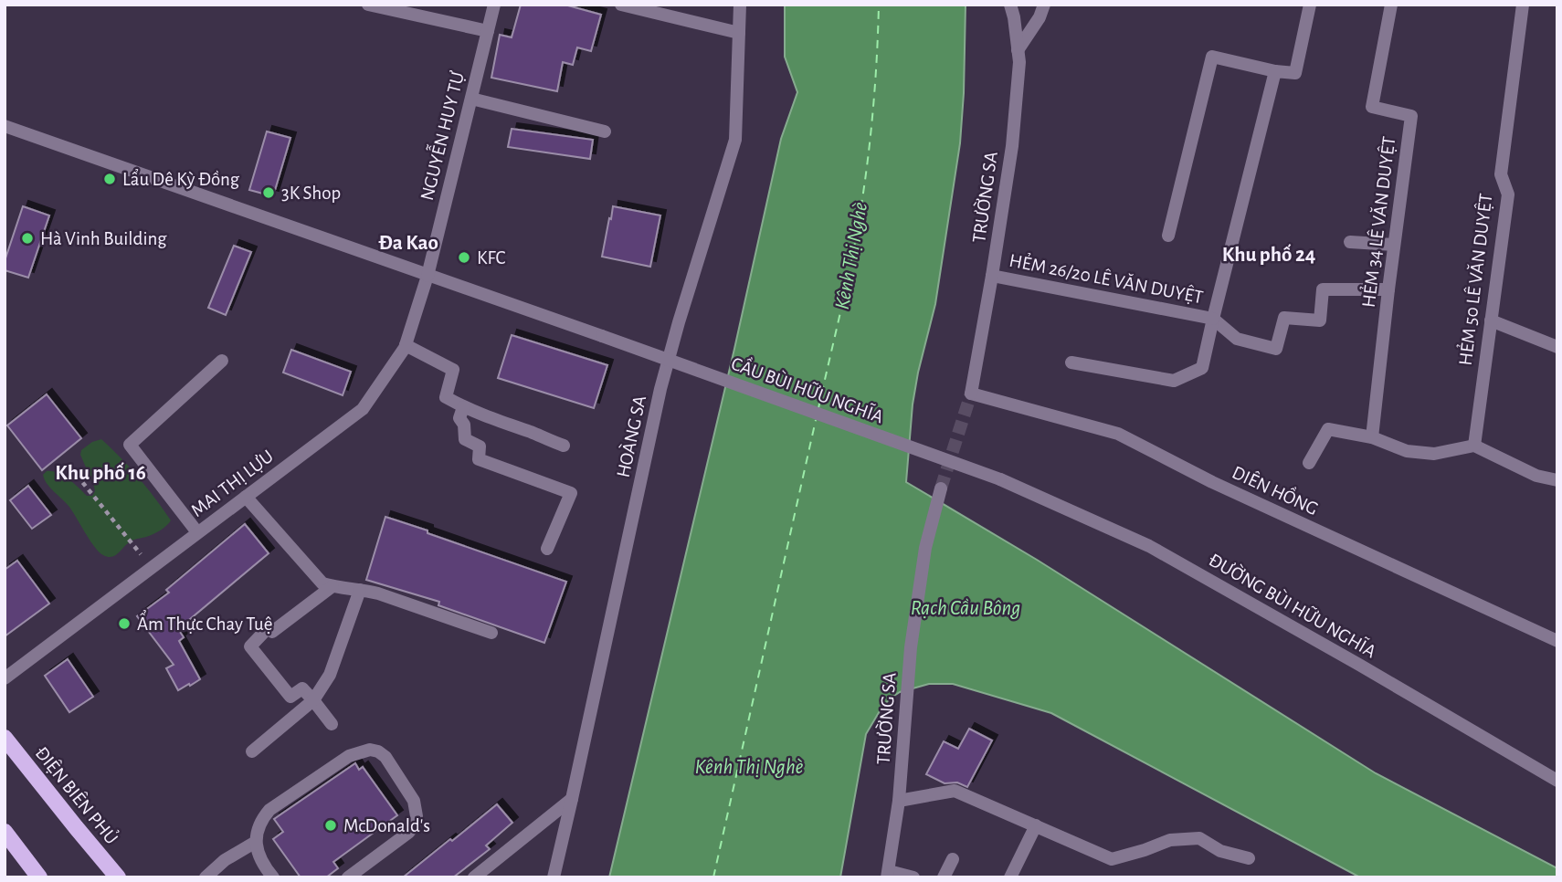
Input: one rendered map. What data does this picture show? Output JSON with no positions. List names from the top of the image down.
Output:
{
  "streets": {
    "main road": ["ÐIỆN BIÊN PHỦ"],
    "street": [
      "NGUYỄN HUY TỰ",
      "TRƯỜNG SA",
      "HẺM 34 LÊ VĂN DUYỆT",
      "HẺM 26/20 LÊ VĂN DUYỆT",
      "HẺM 50 LÊ VĂN DUYỆT",
      "CẦU BÙI HỮU NGHĨA",
      "HOÀNG SA",
      "MAI THỊ LỰU",
      "DIÊN HỒNG",
      "ĐƯỜNG BÙI HỮU NGHĨA"
    ]
  },
  "crossings": [
    ["NGUYỄN HUY TỰ", "CẦU BÙI HỮU NGHĨA"],
    ["NGUYỄN HUY TỰ", "MAI THỊ LỰU"],
    ["TRƯỜNG SA", "HẺM 26/20 LÊ VĂN DUYỆT"],
    ["TRƯỜNG SA", "DIÊN HỒNG"],
    ["CẦU BÙI HỮU NGHĨA", "MAI THỊ LỰU"],
    ["CẦU BÙI HỮU NGHĨA", "ĐƯỜNG BÙI HỮU NGHĨA"]
  ],
  "districts": ["Đa Kao", "Khu phố 24", "Khu phố 16"],
  "water": ["Kênh Thị Nghè", "Rạch Cầu Bông"],
  "places": [
    "Lẩu Dê Kỳ Đồng",
    "3K Shop",
    "Hà Vinh Building",
    "KFC",
    "Ẩm Thực Chay Tuệ",
    "McDonald's"
  ]
}
